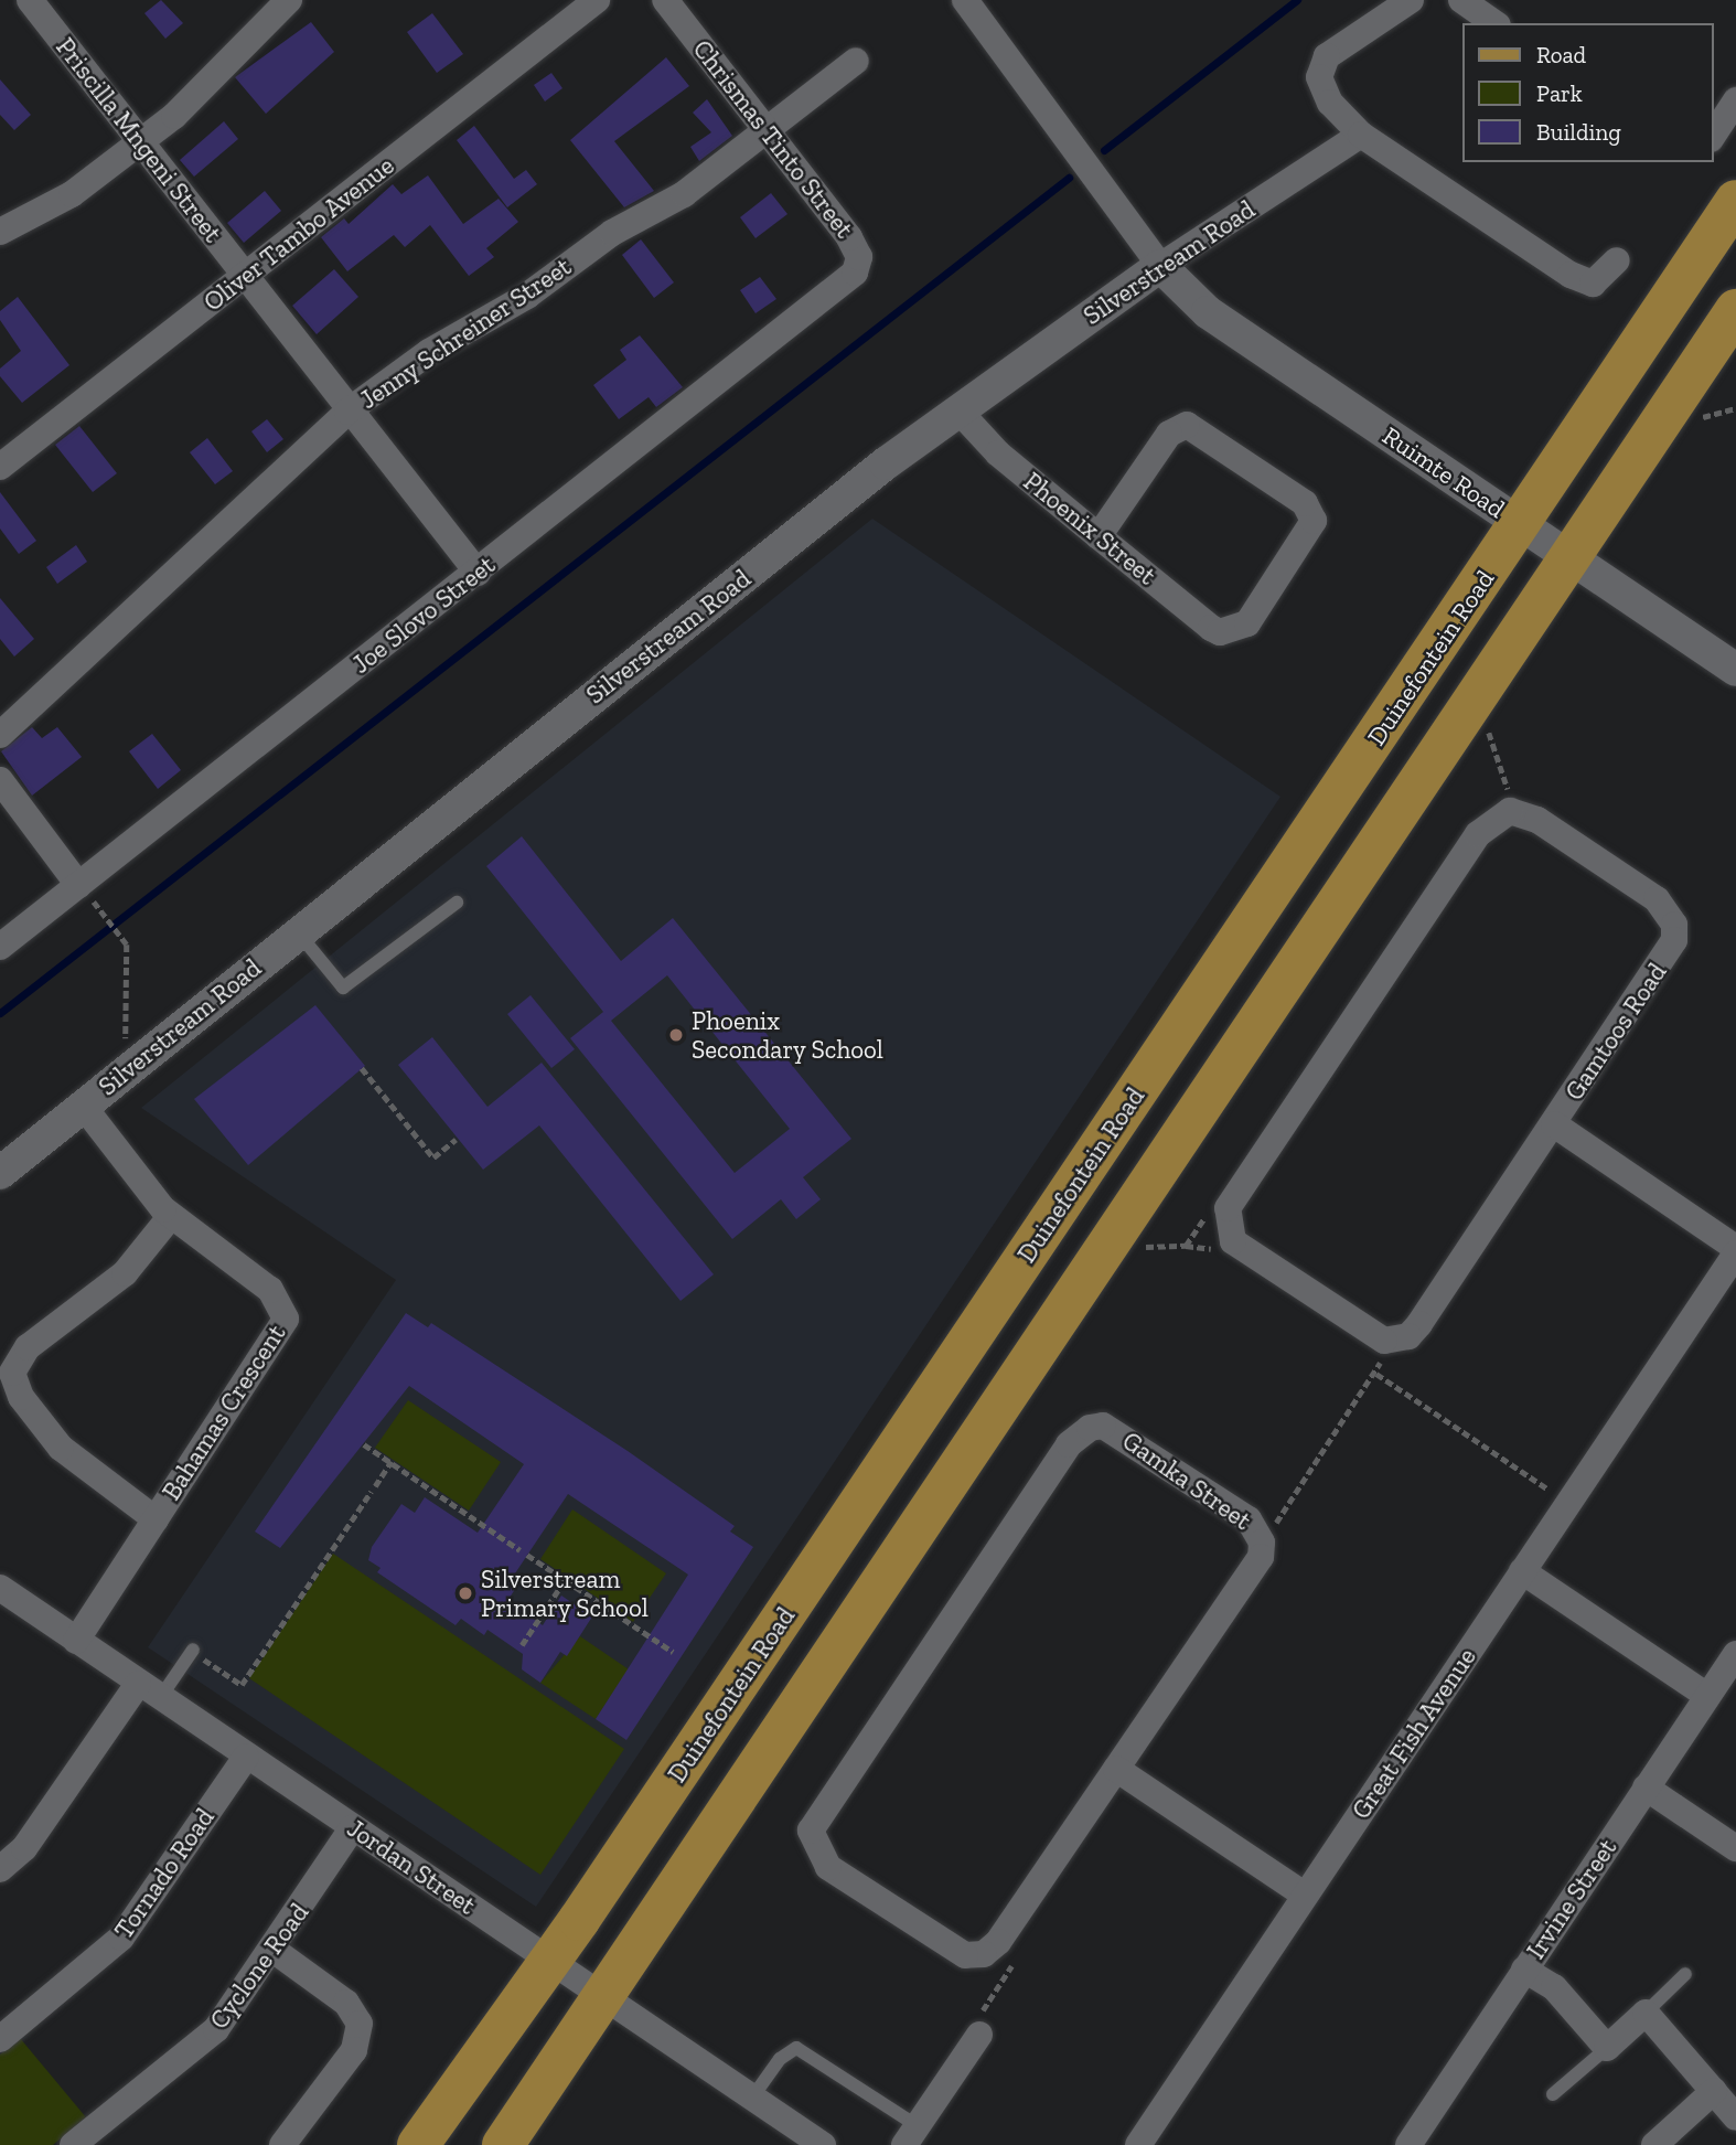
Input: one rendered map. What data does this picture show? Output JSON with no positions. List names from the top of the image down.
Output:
{
  "streets": {
    "main road": ["Duinefontein Road"],
    "street": [
      "Chrismas Tinto Street",
      "Priscilla Mngeni Street",
      "Oliver Tambo Avenue",
      "Silverstream Road",
      "Jenny Schreiner Street",
      "Ruimte Road",
      "Phoenix Street",
      "Joe Slovo Street",
      "Gamtoos Road",
      "Bahamas Crescent",
      "Gamka Street",
      "Great Fish Avenue",
      "Jordan Street",
      "Tornado Road",
      "Irvine Street",
      "Cyclone Road"
    ]
  },
  "crossings": [
    ["Chrismas Tinto Street", "Jenny Schreiner Street"],
    ["Chrismas Tinto Street", "Joe Slovo Street"],
    ["Priscilla Mngeni Street", "Oliver Tambo Avenue"],
    ["Priscilla Mngeni Street", "Jenny Schreiner Street"],
    ["Priscilla Mngeni Street", "Joe Slovo Street"],
    ["Silverstream Road", "Ruimte Road"],
    ["Silverstream Road", "Phoenix Street"],
    ["Silverstream Road", "Bahamas Crescent"],
    ["Ruimte Road", "Duinefontein Road"],
    ["Duinefontein Road", "Jordan Street"],
    ["Bahamas Crescent", "Jordan Street"],
    ["Jordan Street", "Tornado Road"],
    ["Jordan Street", "Cyclone Road"]
  ],
  "places": ["Phoenix Secondary School", "Silverstream Primary School"],
  "legend": ["Road", "Park", "Building"]
}
